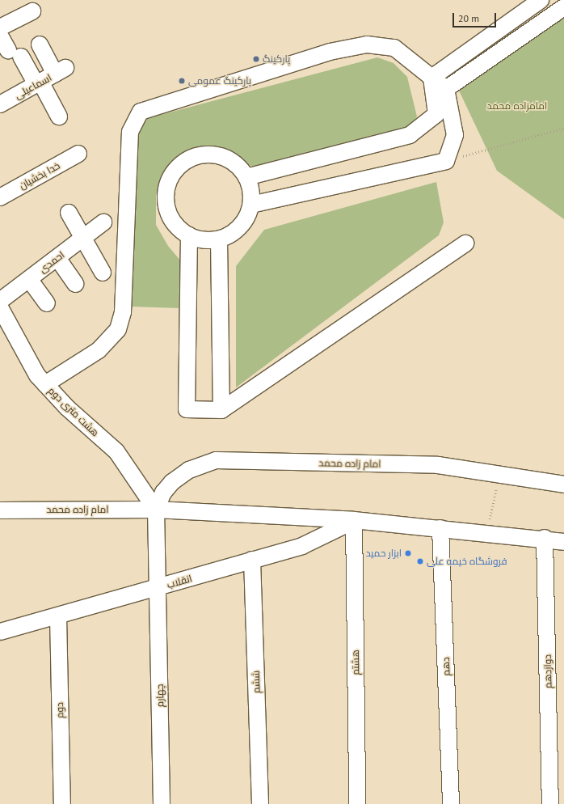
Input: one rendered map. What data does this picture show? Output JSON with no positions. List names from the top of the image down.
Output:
{
  "streets": {
    "street": [
      "اسماعیلی",
      "خدا بخشیان",
      "احمدی",
      "هشت متری دوم",
      "امام زاده محمد",
      "انقلاب",
      "هشتم",
      "دهم",
      "دوازدهم",
      "ششم",
      "چهارم",
      "دوم"
    ]
  },
  "crossings": [
    ["هشت متری دوم", "امام زاده محمد"],
    ["هشت متری دوم", "چهارم"],
    ["امام زاده محمد", "انقلاب"],
    ["امام زاده محمد", "هشتم"],
    ["امام زاده محمد", "دهم"],
    ["امام زاده محمد", "دوازدهم"],
    ["امام زاده محمد", "چهارم"],
    ["انقلاب", "هشتم"],
    ["انقلاب", "ششم"],
    ["انقلاب", "چهارم"],
    ["انقلاب", "دوم"]
  ],
  "parks": ["امامزاده محمد"],
  "places": [
    "پارکینگ",
    "پارکینگ عمومی",
    "ابزار حمید",
    "فروشگاه خیمه علی"
  ],
  "scale_bar": "20 m"
}
